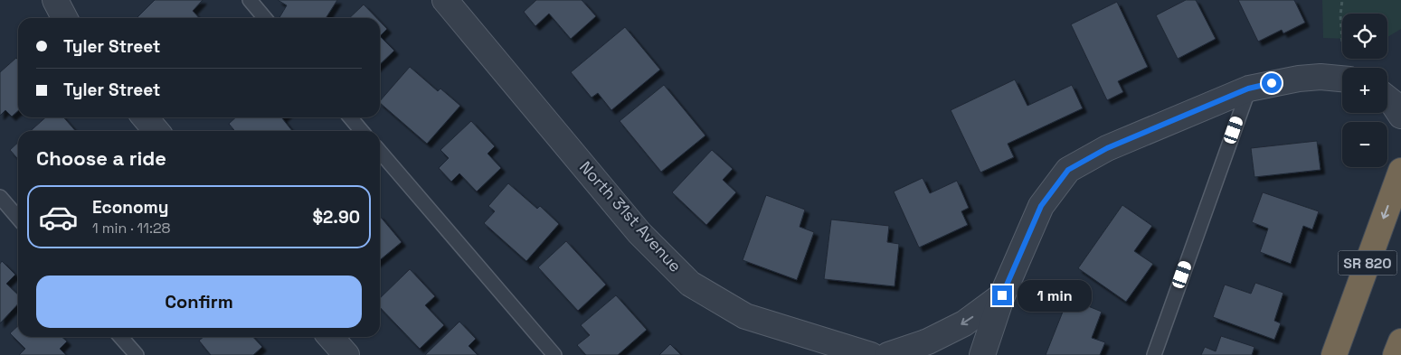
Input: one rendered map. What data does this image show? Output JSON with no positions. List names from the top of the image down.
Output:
{
  "streets": {
    "highway": ["SR 820"],
    "street": ["North 31st Avenue"]
  },
  "page": {
    "map_buttons": ["+", "−"],
    "banner": ["Tyler Street", "Tyler Street"],
    "heading": "Choose a ride",
    "list": [
      {
        "name": "Economy",
        "note": "1 min · 11:28",
        "value": "$2.90"
      }
    ],
    "buttons": "Confirm",
    "bubble": "1 min"
  }
}
